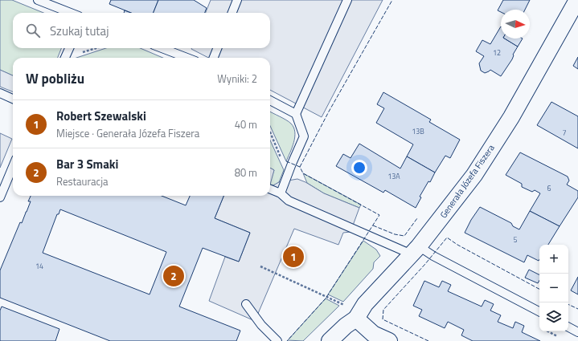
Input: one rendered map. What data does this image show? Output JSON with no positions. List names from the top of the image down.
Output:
{
  "streets": {
    "street": ["Generała Józefa Fiszera"]
  },
  "house_numbers": [
    "12",
    "13B",
    "7",
    "13A",
    "6",
    "5",
    "14"
  ],
  "north": "right",
  "page": {
    "search": "Szukaj tutaj",
    "heading": ["W pobliżu", "Wyniki: 2"],
    "list": [
      {
        "mark": "1",
        "name": "Robert Szewalski",
        "note": "Miejsce · Generała Józefa Fiszera",
        "value": "40 m"
      },
      {
        "mark": "2",
        "name": "Bar 3 Smaki",
        "note": "Restauracja",
        "value": "80 m"
      }
    ],
    "map_buttons": ["+", "−"],
    "pins": ["1", "2"]
  }
}
